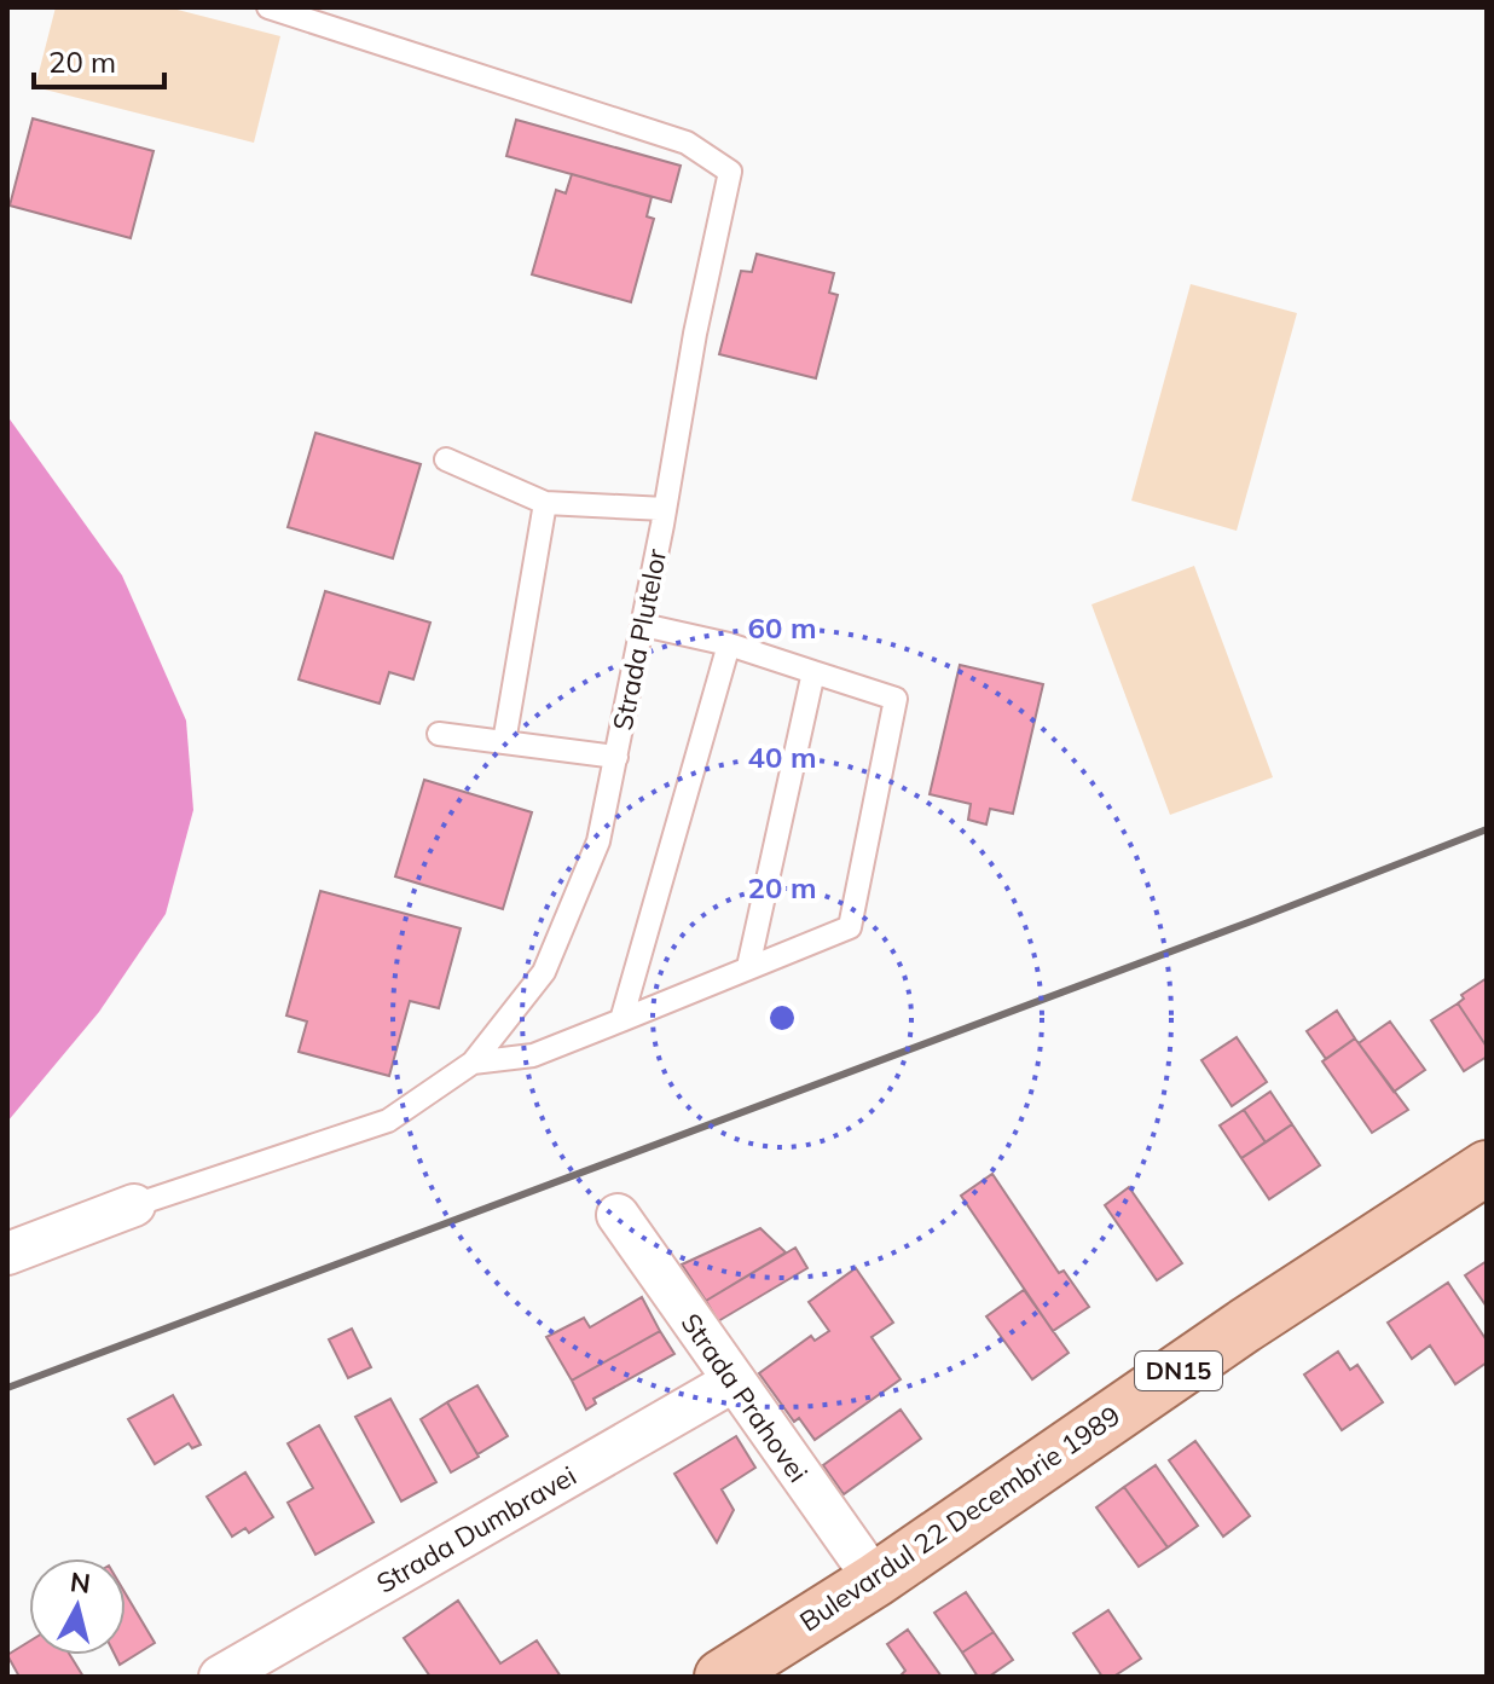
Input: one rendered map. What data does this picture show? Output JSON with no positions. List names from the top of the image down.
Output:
{
  "streets": {
    "main road": ["DN15", "Bulevardul 22 Decembrie 1989"],
    "street": ["Strada Plutelor", "Strada Prahovei", "Strada Dumbravei"]
  },
  "crossings": [
    ["Strada Prahovei", "Bulevardul 22 Decembrie 1989"],
    ["Strada Prahovei", "Strada Dumbravei"]
  ],
  "scale_bar": "20 m",
  "north": "top",
  "rings": ["60 m", "40 m", "20 m"]
}
